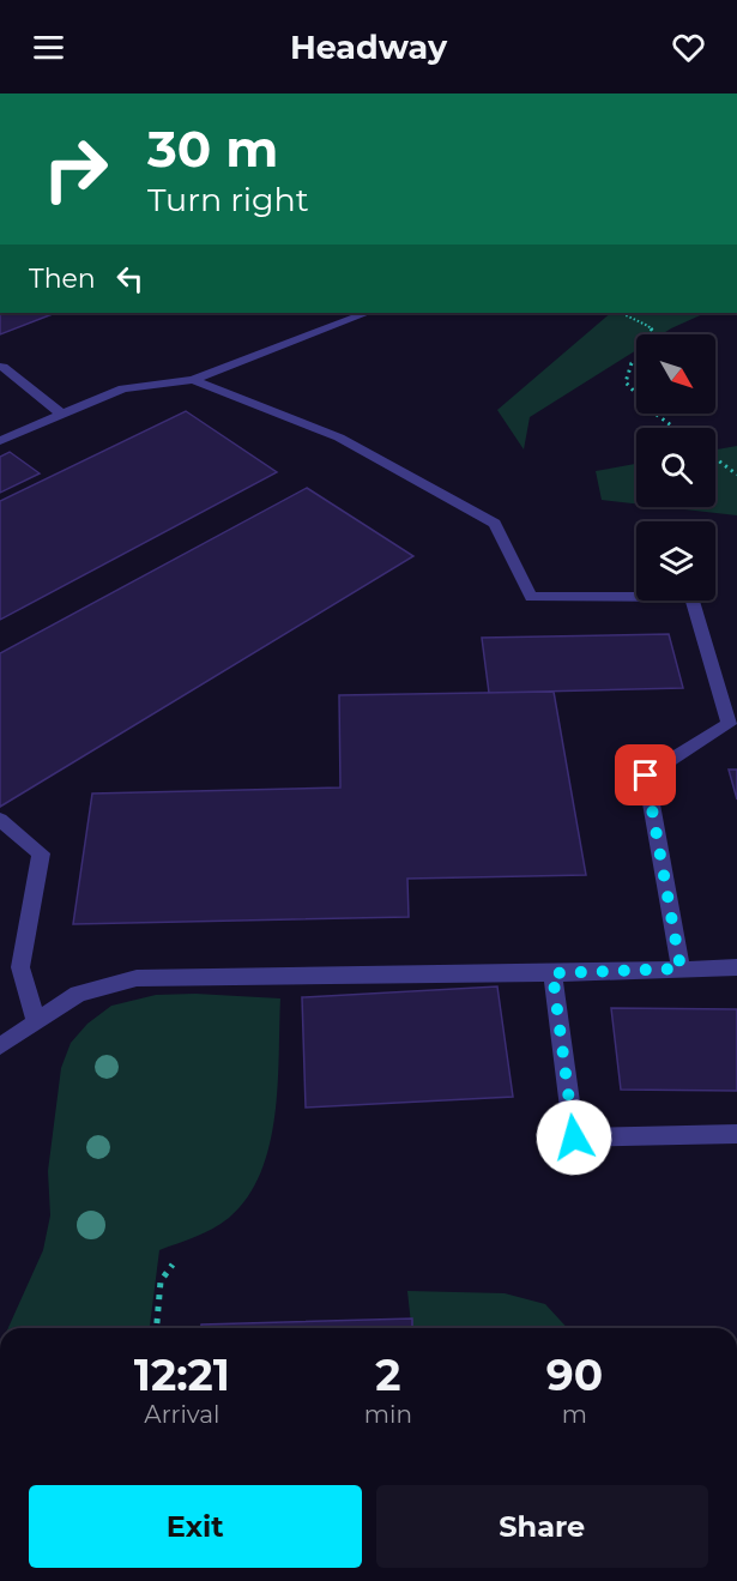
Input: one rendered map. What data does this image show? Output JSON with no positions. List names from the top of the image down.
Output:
{
  "north": "bottom right",
  "page": {
    "header": "Headway",
    "turn": ["30 m", "Turn right"],
    "then": "Then",
    "eta": [
      "12:21",
      "Arrival",
      "2",
      "min",
      "90",
      "m"
    ],
    "buttons": ["Exit", "Share"]
  }
}
